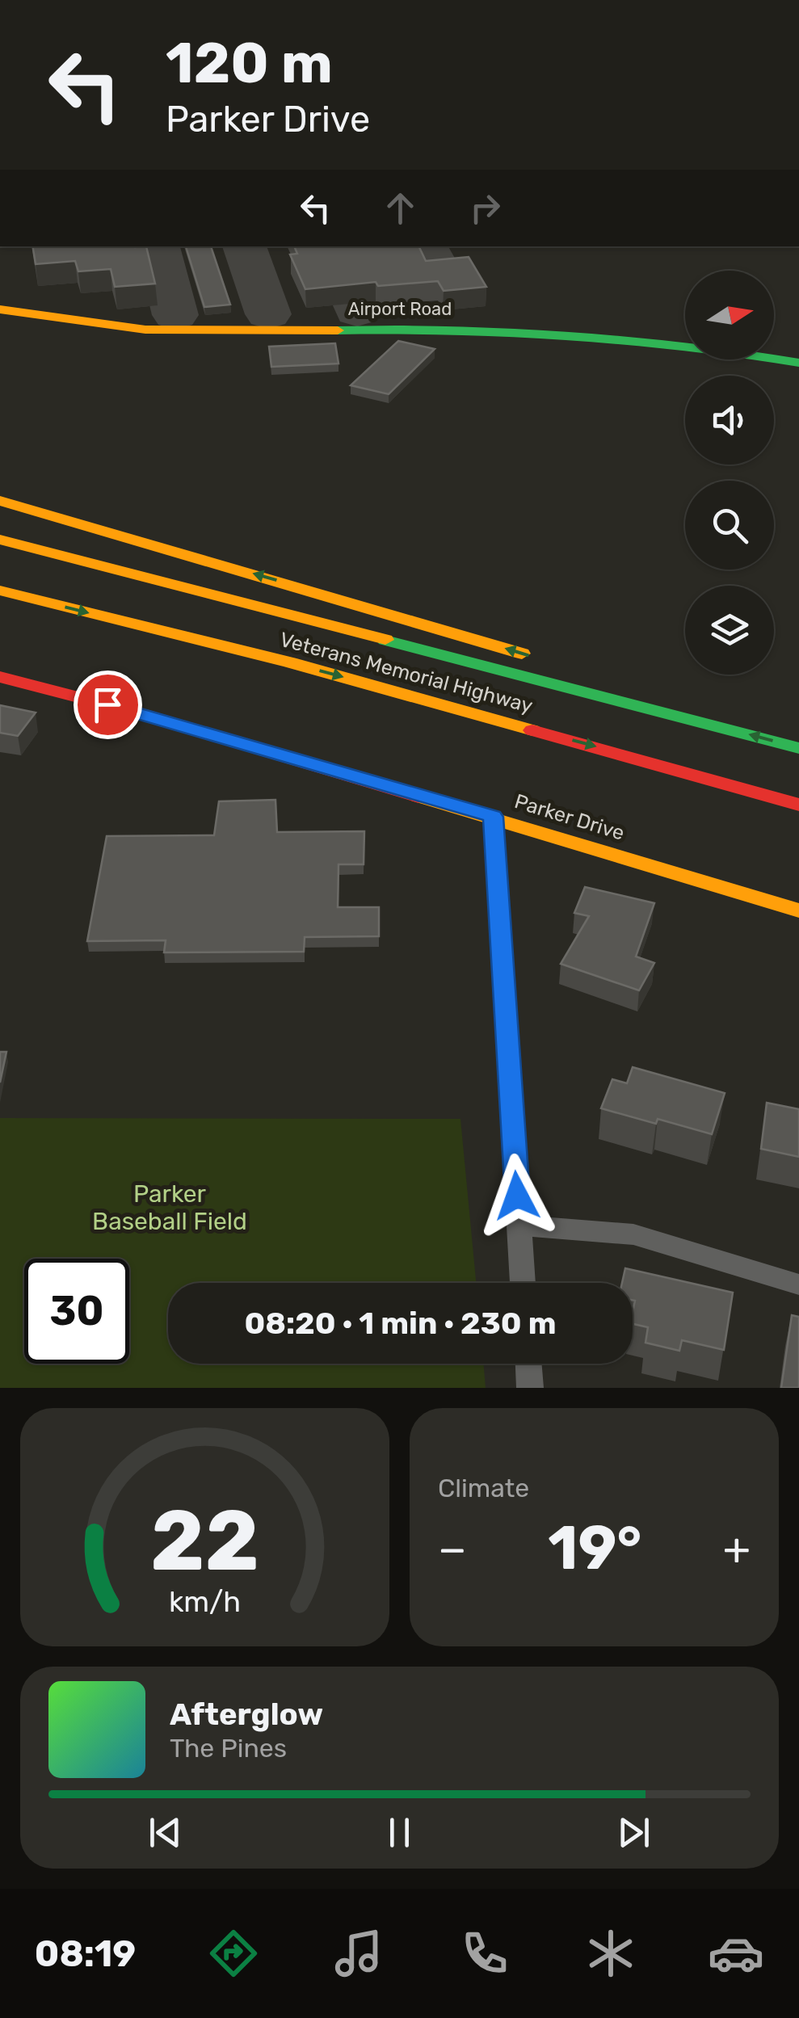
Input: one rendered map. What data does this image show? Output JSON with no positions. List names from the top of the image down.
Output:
{
  "streets": {
    "main road": ["Airport Road", "Veterans Memorial Highway", "Parker Drive"]
  },
  "parks": ["Parker Baseball Field"],
  "north": "right",
  "page": {
    "turn": ["120 m", "Parker Drive"],
    "limit": "30",
    "trip": "08:20 · 1 min · 230 m",
    "tile": "Climate",
    "heat": ["−", "19°", "+"],
    "song": ["Afterglow", "The Pines"],
    "tabs": "08:19",
    "gauge": ["22", "km/h"]
  }
}
